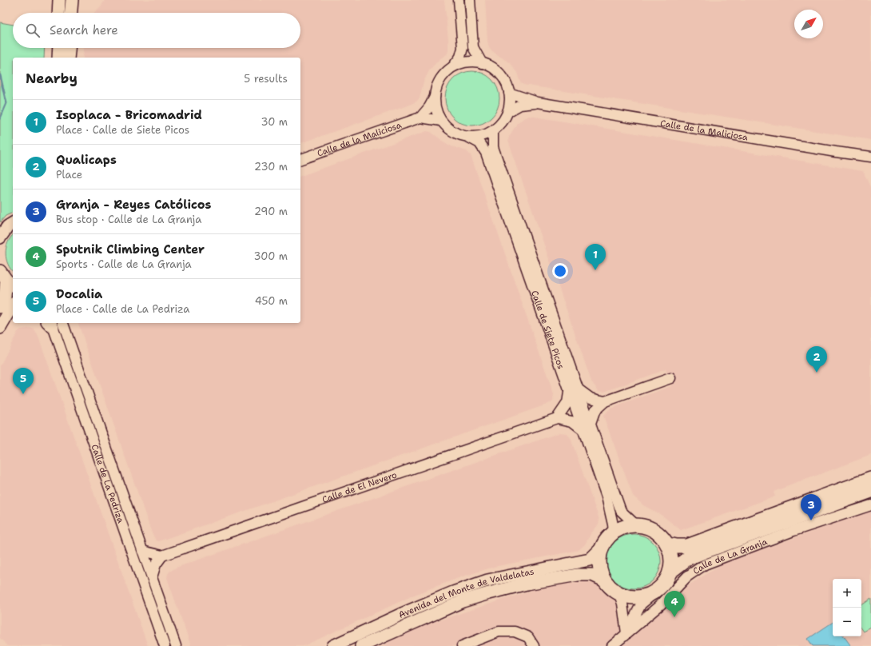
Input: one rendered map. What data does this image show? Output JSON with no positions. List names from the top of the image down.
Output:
{
  "streets": {
    "street": [
      "Calle de la Maliciosa",
      "Calle de Siete Picos",
      "Calle de La Pedriza",
      "Calle de El Nevero",
      "Calle de La Granja",
      "Avenida del Monte de Valdelatas"
    ]
  },
  "crossings": [
    ["Calle de la Maliciosa", "Calle de Siete Picos"],
    ["Calle de Siete Picos", "Avenida del Monte de Valdelatas"]
  ],
  "north": "top right",
  "page": {
    "search": "Search here",
    "heading": ["Nearby", "5 results"],
    "list": [
      {
        "mark": "1",
        "name": "Isoplaca - Bricomadrid",
        "note": "Place · Calle de Siete Picos",
        "value": "30 m"
      },
      {
        "mark": "2",
        "name": "Qualicaps",
        "note": "Place",
        "value": "230 m"
      },
      {
        "mark": "3",
        "name": "Granja - Reyes Católicos",
        "note": "Bus stop · Calle de La Granja",
        "value": "290 m"
      },
      {
        "mark": "4",
        "name": "Sputnik Climbing Center",
        "note": "Sports · Calle de La Granja",
        "value": "300 m"
      },
      {
        "mark": "5",
        "name": "Docalia",
        "note": "Place · Calle de La Pedriza",
        "value": "450 m"
      }
    ],
    "pins": [
      "1",
      "2",
      "5",
      "3",
      "4"
    ],
    "map_buttons": ["+", "−"]
  }
}
